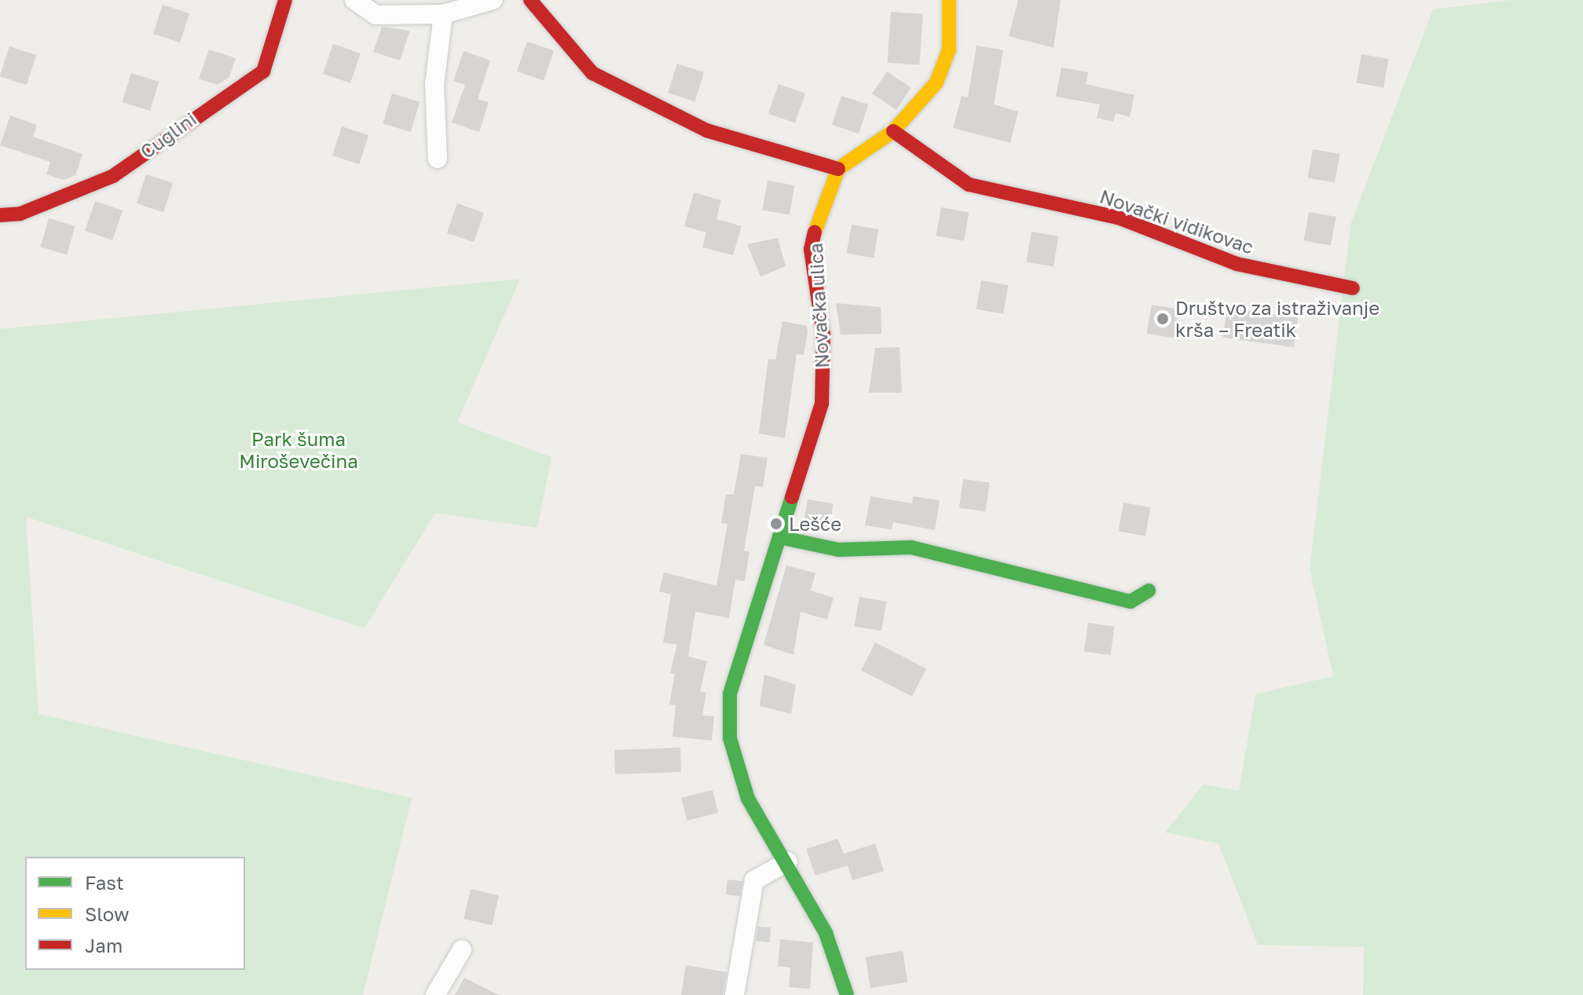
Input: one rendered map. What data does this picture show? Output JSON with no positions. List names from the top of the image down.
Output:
{
  "streets": {
    "street": ["Cuglini", "Novački vidikovac", "Novačka ulica"]
  },
  "parks": ["Park šuma Miroševečina"],
  "places": ["Društvo za istraživanje krša – Freatik", "Lešće"],
  "legend": ["Fast", "Slow", "Jam"]
}
